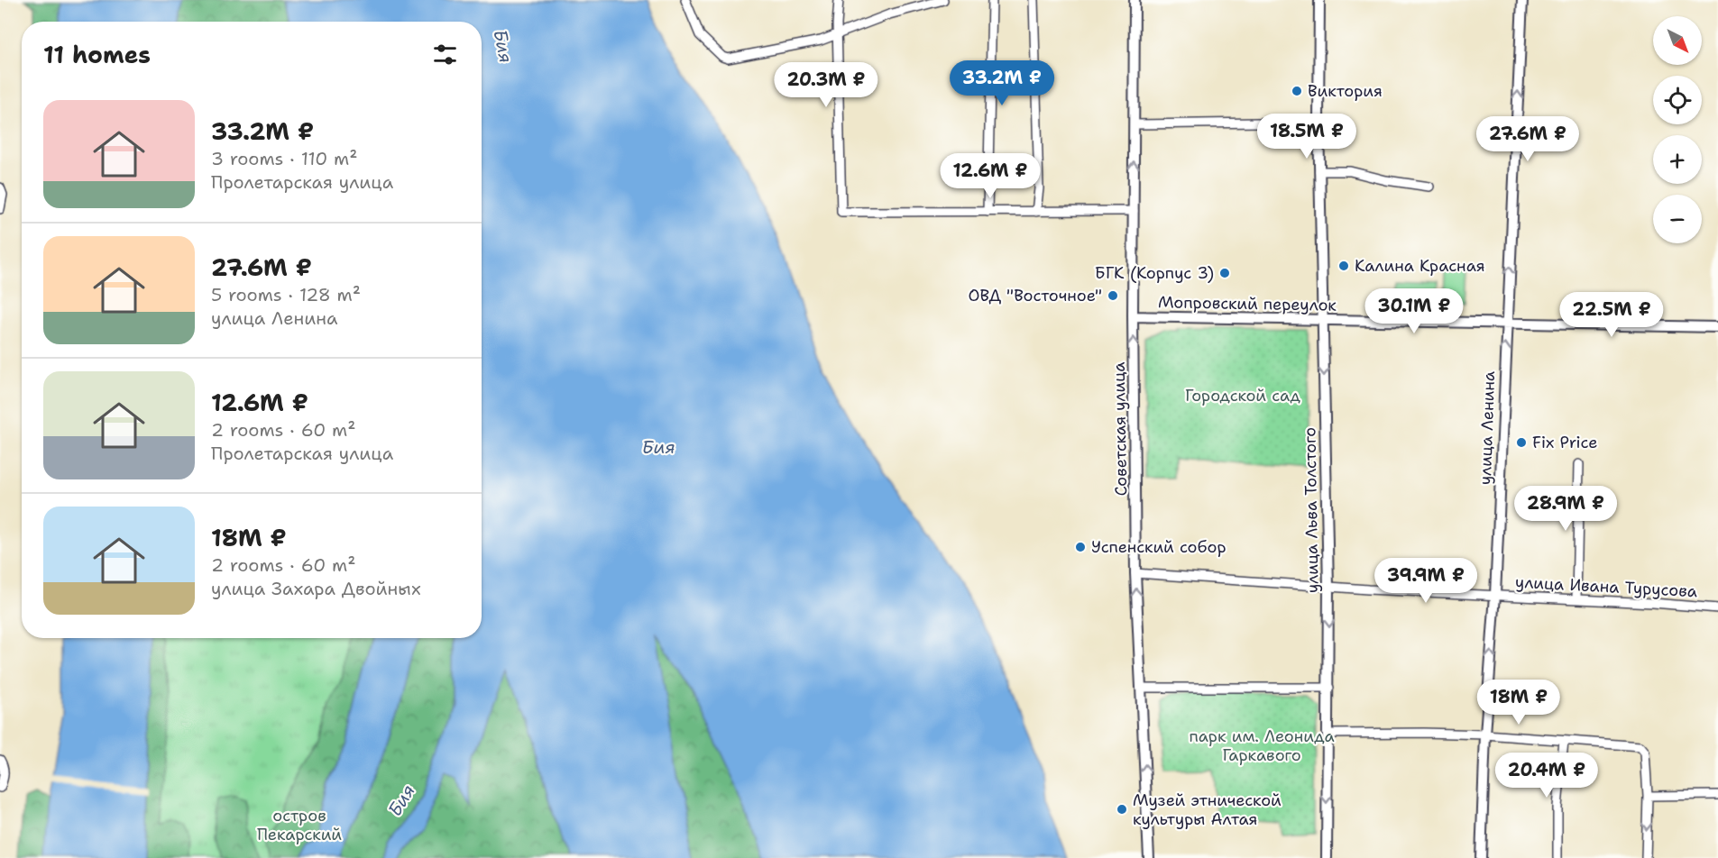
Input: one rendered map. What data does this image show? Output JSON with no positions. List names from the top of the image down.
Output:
{
  "streets": {
    "street": [
      "Мопровский переулок",
      "улица Ленина",
      "Советская улица",
      "улица Льва Толстого",
      "улица Ивана Турусова"
    ]
  },
  "crossings": [
    ["Мопровский переулок", "улица Ленина"],
    ["Мопровский переулок", "Советская улица"],
    ["Мопровский переулок", "улица Льва Толстого"],
    ["улица Ленина", "улица Ивана Турусова"],
    ["Советская улица", "улица Ивана Турусова"],
    ["улица Льва Толстого", "улица Ивана Турусова"]
  ],
  "one_way": ["улица Ленина", "Советская улица", "улица Льва Толстого"],
  "water": ["Бия"],
  "parks": ["Городской сад", "парк им. Леонида Гаркавого", "остров Пекарский"],
  "places": [
    "Виктория",
    "Калина Красная",
    "БГК (Корпус 3)",
    "ОВД \"Восточное\"",
    "Fix Price",
    "Успенский собор",
    "Музей этнической культуры Алтая"
  ],
  "north": "bottom right",
  "page": {
    "map_buttons": ["+", "−"],
    "heading": "11 homes",
    "price": [
      "33.2M ₽",
      "20.3M ₽",
      "18.5M ₽",
      "27.6M ₽",
      "12.6M ₽",
      "30.1M ₽",
      "22.5M ₽",
      "28.9M ₽",
      "39.9M ₽",
      "18M ₽",
      "20.4M ₽"
    ],
    "list": [
      {
        "name": "33.2M ₽",
        "note": "3 rooms · 110 m² · Пролетарская улица"
      },
      {
        "name": "27.6M ₽",
        "note": "5 rooms · 128 m² · улица Ленина"
      },
      {
        "name": "12.6M ₽",
        "note": "2 rooms · 60 m² · Пролетарская улица"
      },
      {
        "name": "18M ₽",
        "note": "2 rooms · 60 m² · улица Захара Двойных"
      }
    ]
  }
}
